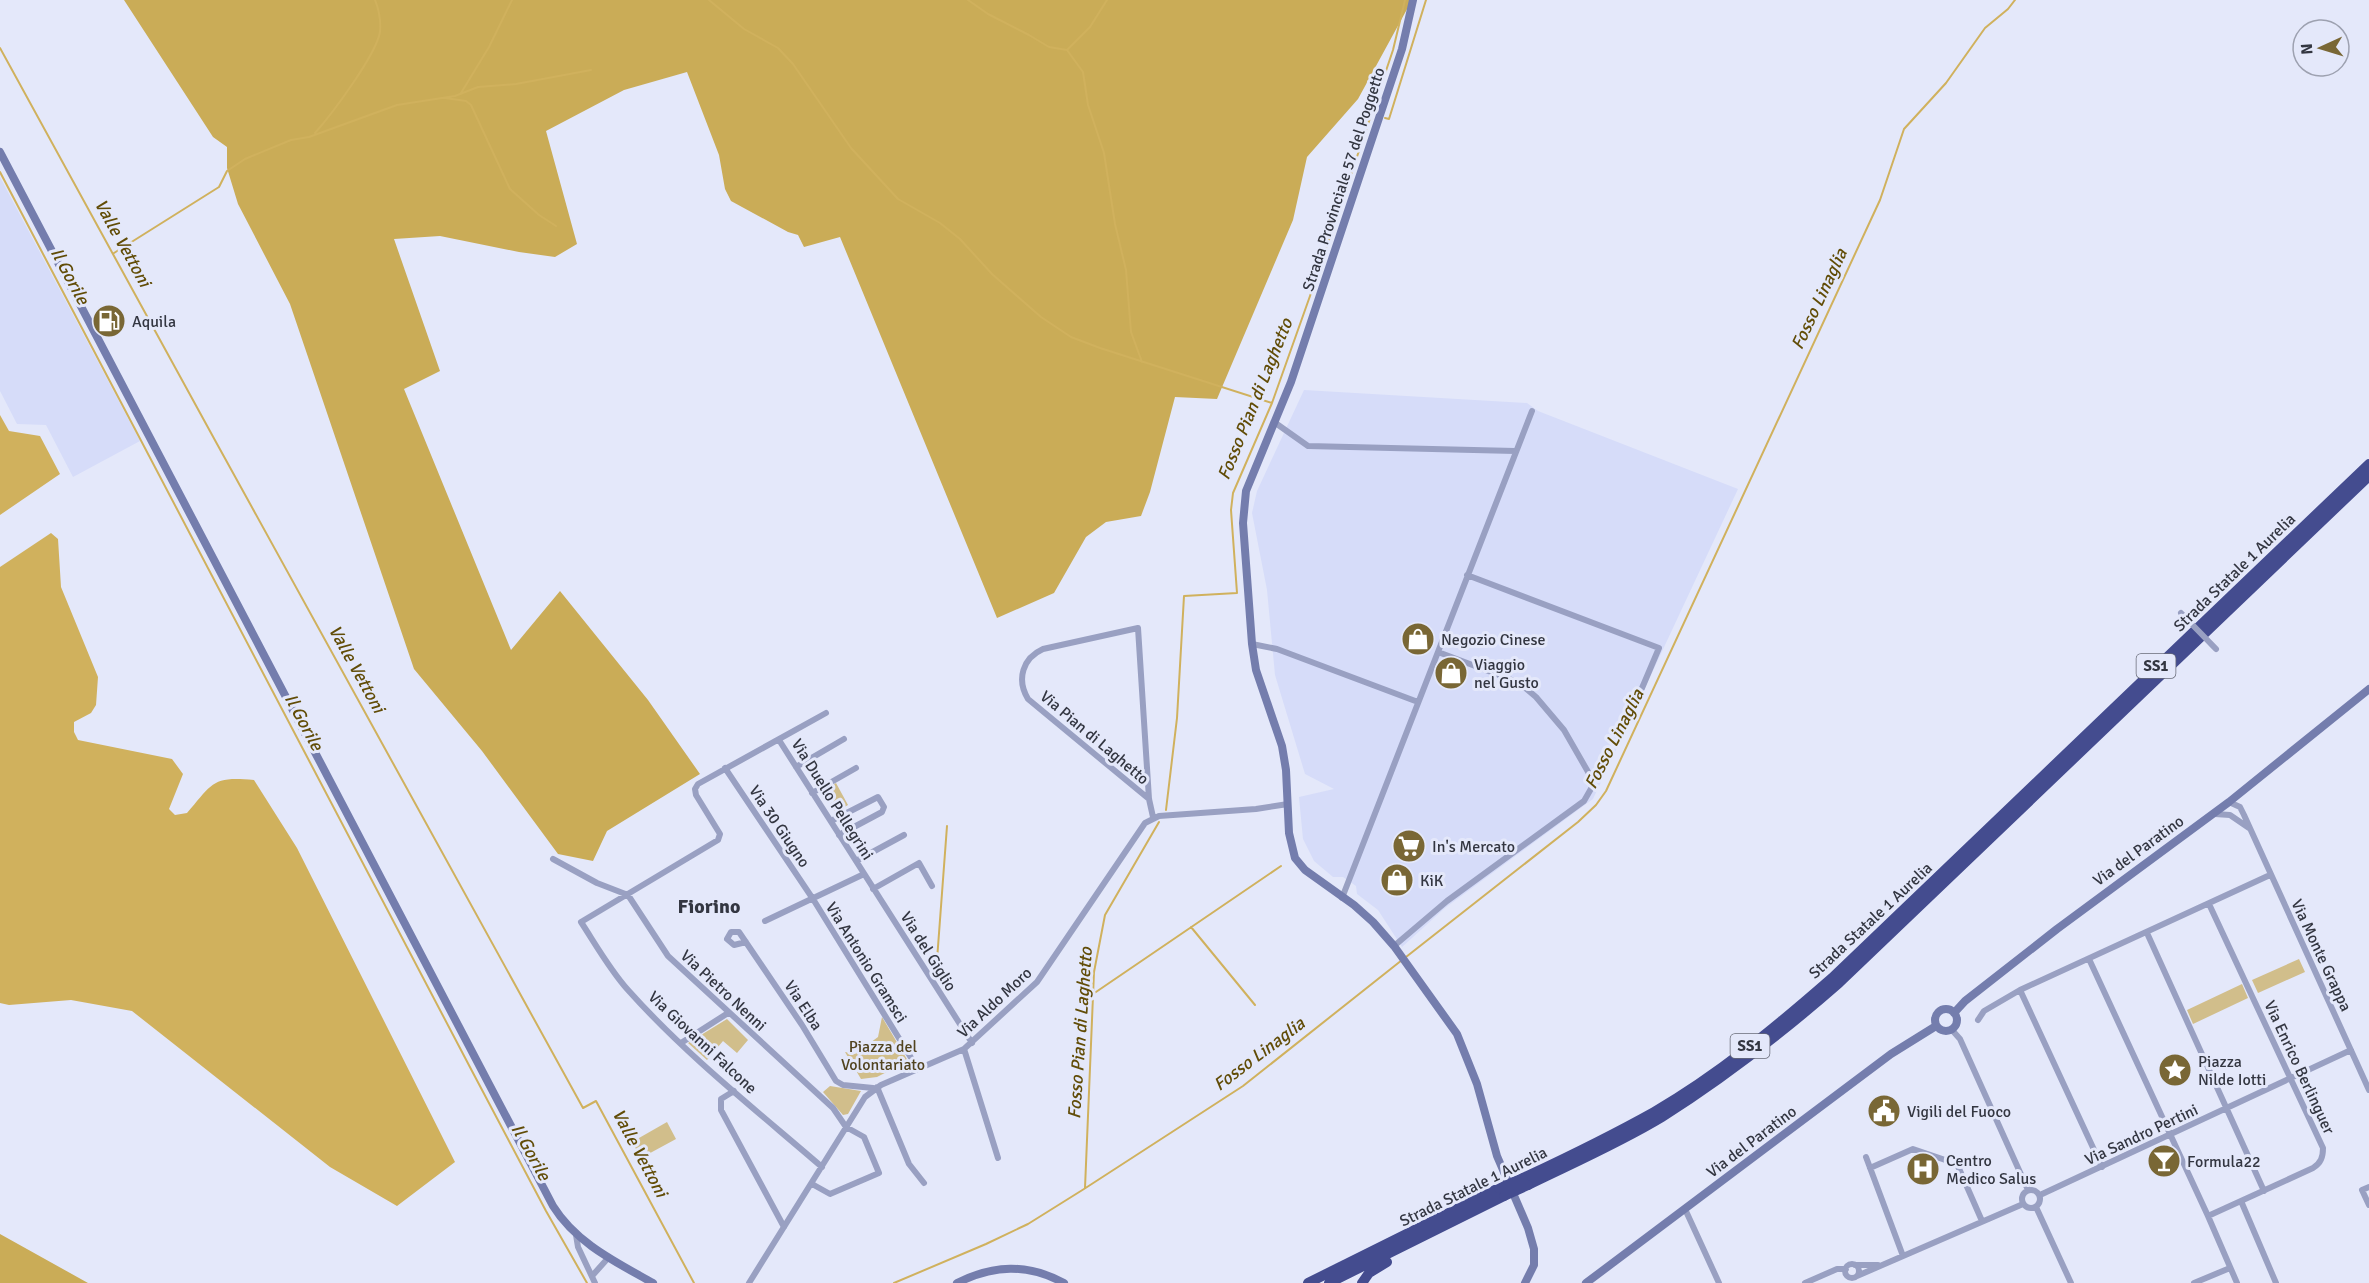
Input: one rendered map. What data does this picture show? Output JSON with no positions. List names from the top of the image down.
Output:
{
  "streets": {
    "highway": ["Strada Statale 1 Aurelia", "SS1"],
    "main road": ["Strada Provinciale 57 del Poggetto", "Via del Paratino"],
    "street": [
      "Via Pian di Laghetto",
      "Via Duello Pellegrini",
      "Via 30 Giugno",
      "Via del Giglio",
      "Via Monte Grappa",
      "Via Antonio Gramsci",
      "Via Pietro Nenni",
      "Via Aldo Moro",
      "Via Elba",
      "Via Giovanni Falcone",
      "Via Enrico Berlinguer",
      "Via Sandro Pertini"
    ]
  },
  "crossings": [
    ["Via Pian di Laghetto", "Via Aldo Moro"],
    ["Via Duello Pellegrini", "Via del Giglio"],
    ["Via 30 Giugno", "Via Antonio Gramsci"],
    ["Via del Paratino", "Via Monte Grappa"],
    ["Via del Giglio", "Via Aldo Moro"],
    ["Via Monte Grappa", "Via Sandro Pertini"],
    ["Via Antonio Gramsci", "Via Aldo Moro"],
    ["Via Pietro Nenni", "Via Giovanni Falcone"],
    ["Via Aldo Moro", "Via Elba"],
    ["Via Enrico Berlinguer", "Via Sandro Pertini"]
  ],
  "districts": ["Fiorino"],
  "water": [
    "Valle Vettoni",
    "Il Gorile",
    "Fosso Linaglia",
    "Fosso Pian di Laghetto"
  ],
  "parks": ["Piazza del Volontariato"],
  "places": {
    "fuel station": ["Aquila"],
    "shop": ["Negozio Cinese", "Viaggio nel Gusto", "KiK"],
    "supermarket": ["In's Mercato"],
    "place": ["Piazza Nilde Iotti"],
    "public building": ["Vigili del Fuoco"],
    "bar": ["Formula22"],
    "hospital": ["Centro Medico Salus"]
  },
  "north": "left"
}
